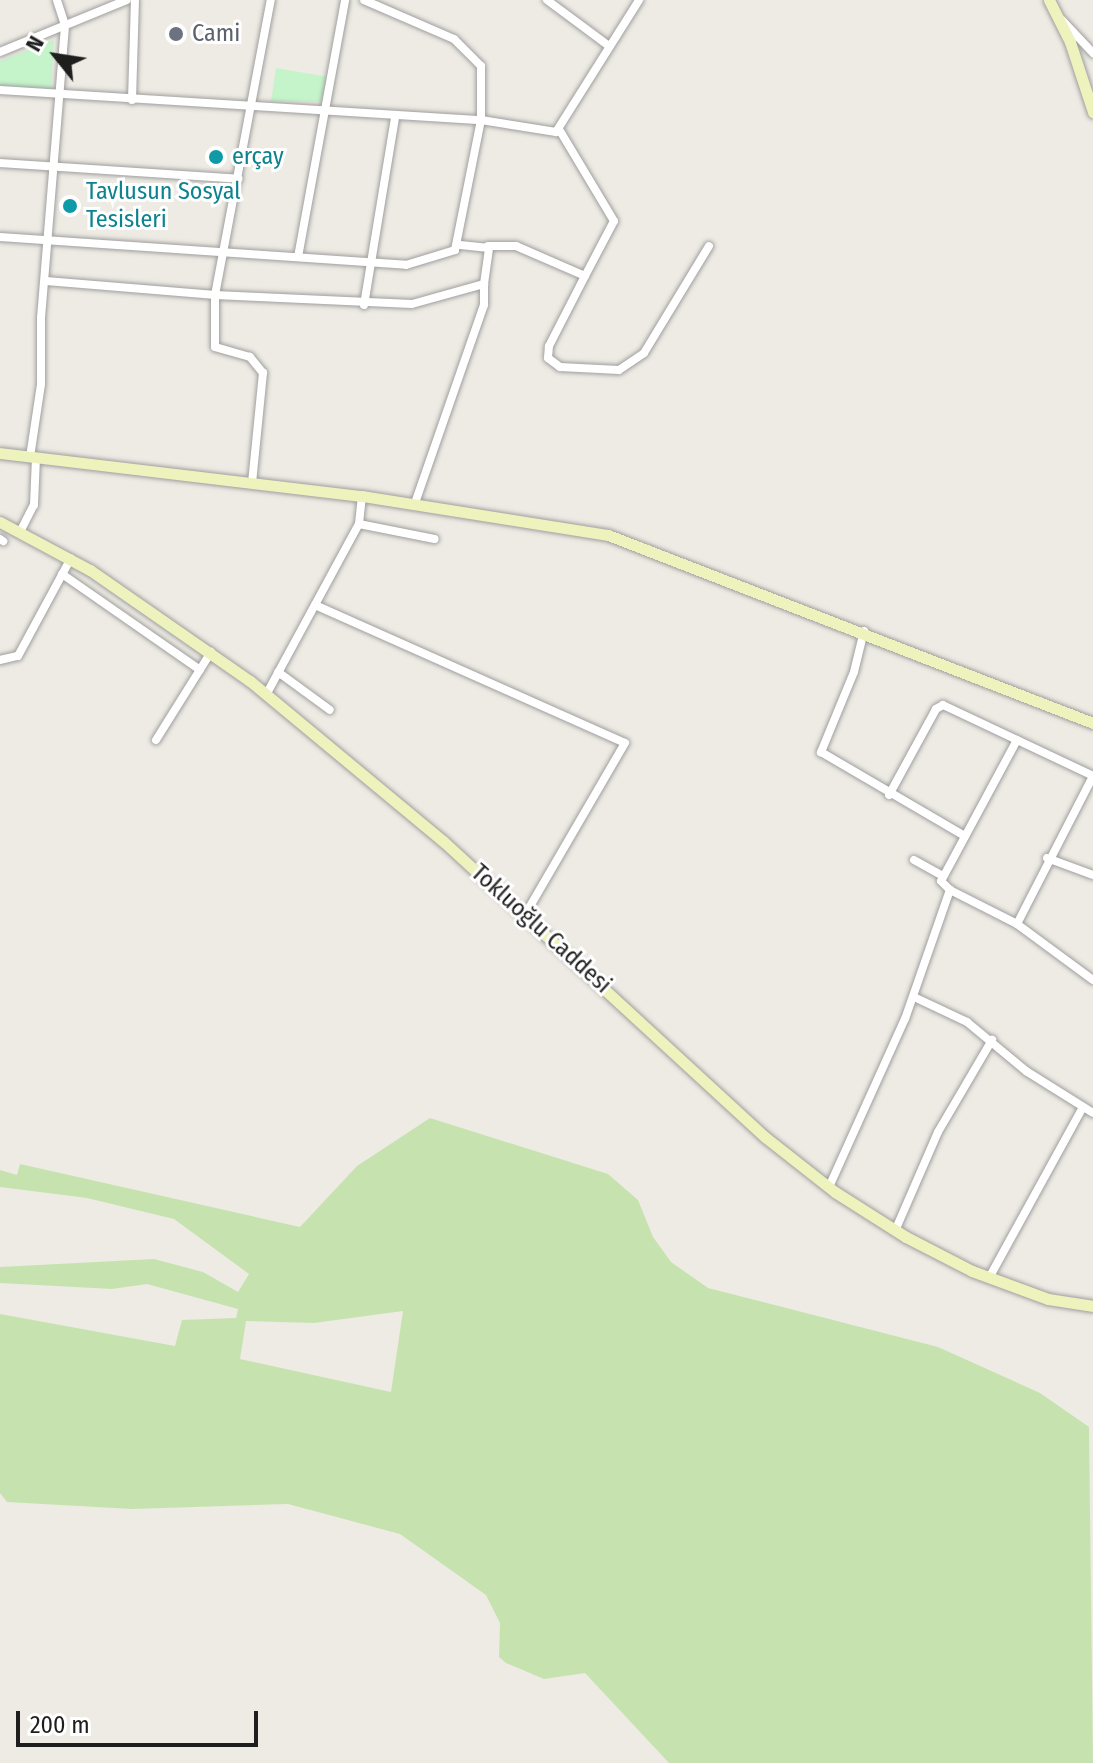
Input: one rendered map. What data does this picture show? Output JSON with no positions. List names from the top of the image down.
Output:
{
  "streets": {
    "street": ["Tokluoğlu Caddesi"]
  },
  "places": ["Cami", "erçay", "Tavlusun Sosyal Tesisleri"],
  "scale_bar": "200 m",
  "north": "top left"
}
